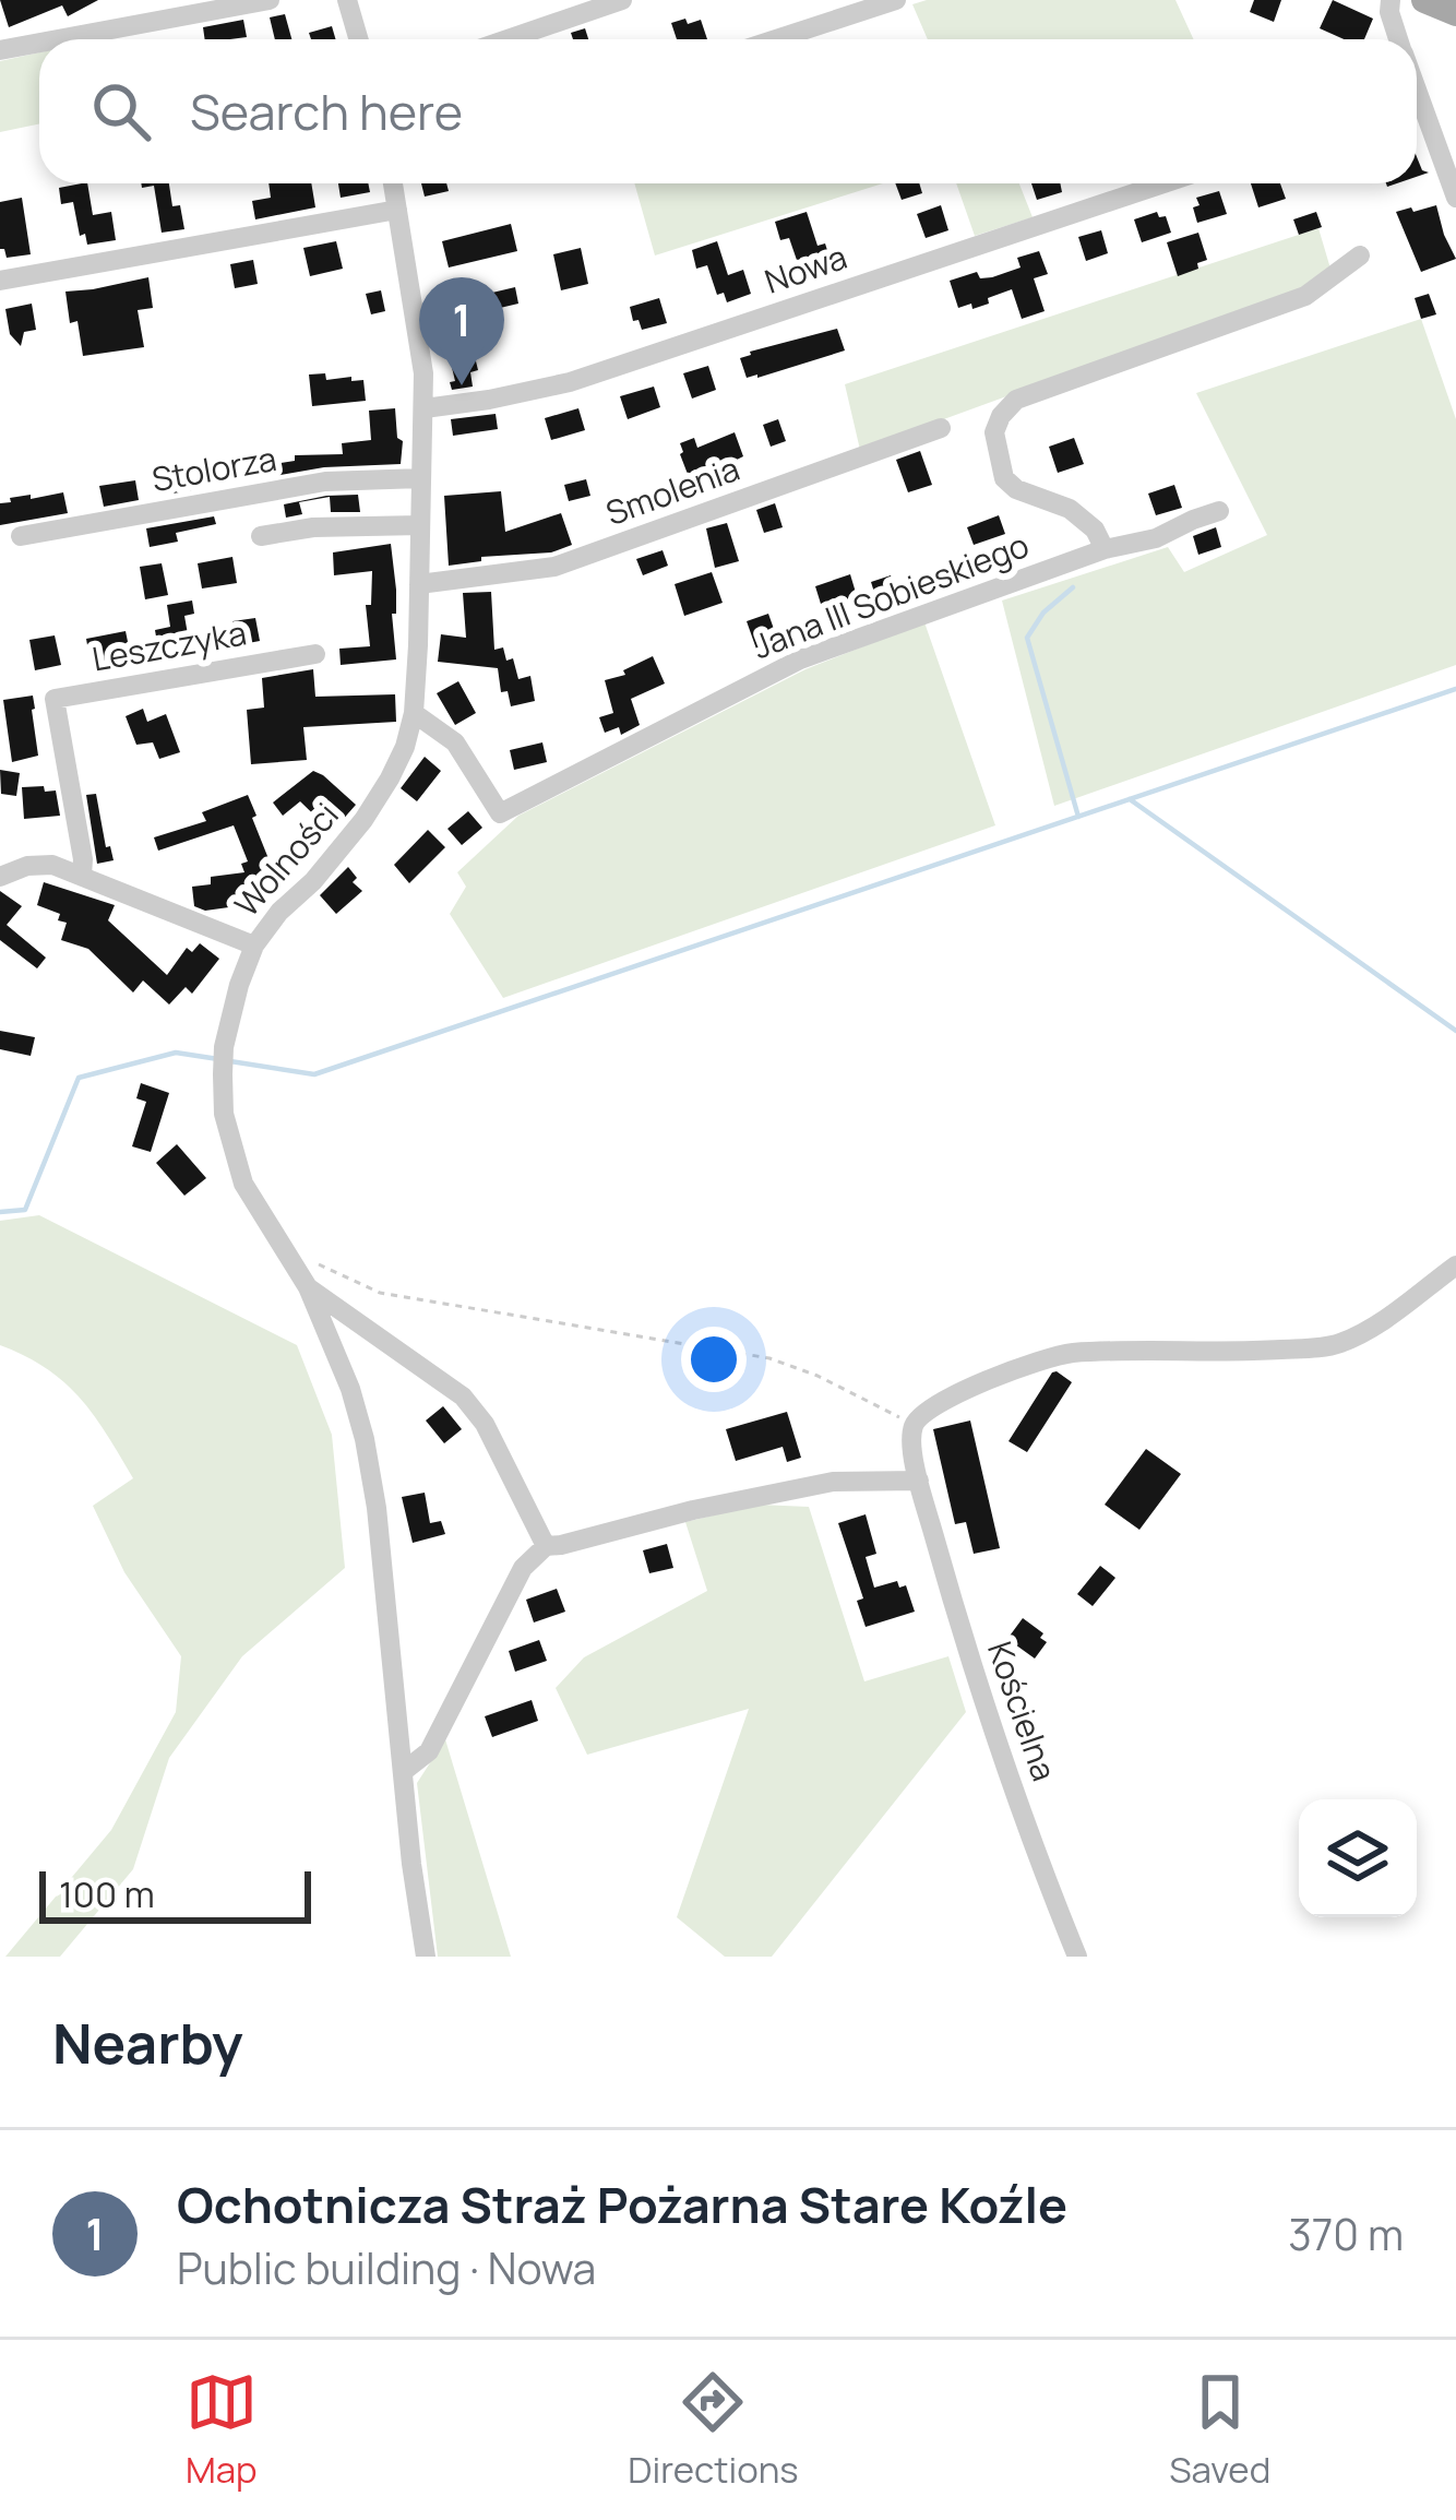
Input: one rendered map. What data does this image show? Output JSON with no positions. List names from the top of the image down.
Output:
{
  "streets": {
    "street": [
      "Nowa",
      "Stolorza",
      "Smolenia",
      "Jana III Sobieskiego",
      "Leszczyka",
      "Wolności",
      "Kościelna"
    ]
  },
  "crossings": [
    ["Nowa", "Wolności"],
    ["Stolorza", "Wolności"],
    ["Smolenia", "Wolności"],
    ["Jana III Sobieskiego", "Wolności"]
  ],
  "scale_bar": "100 m",
  "page": {
    "search": "Search here",
    "pins": "1",
    "scale": "100 m",
    "heading": "Nearby",
    "list": [
      {
        "mark": "1",
        "name": "Ochotnicza Straż Pożarna Stare Koźle",
        "note": "Public building · Nowa",
        "value": "370 m"
      }
    ],
    "nav": ["Map", "Directions", "Saved"]
  }
}
